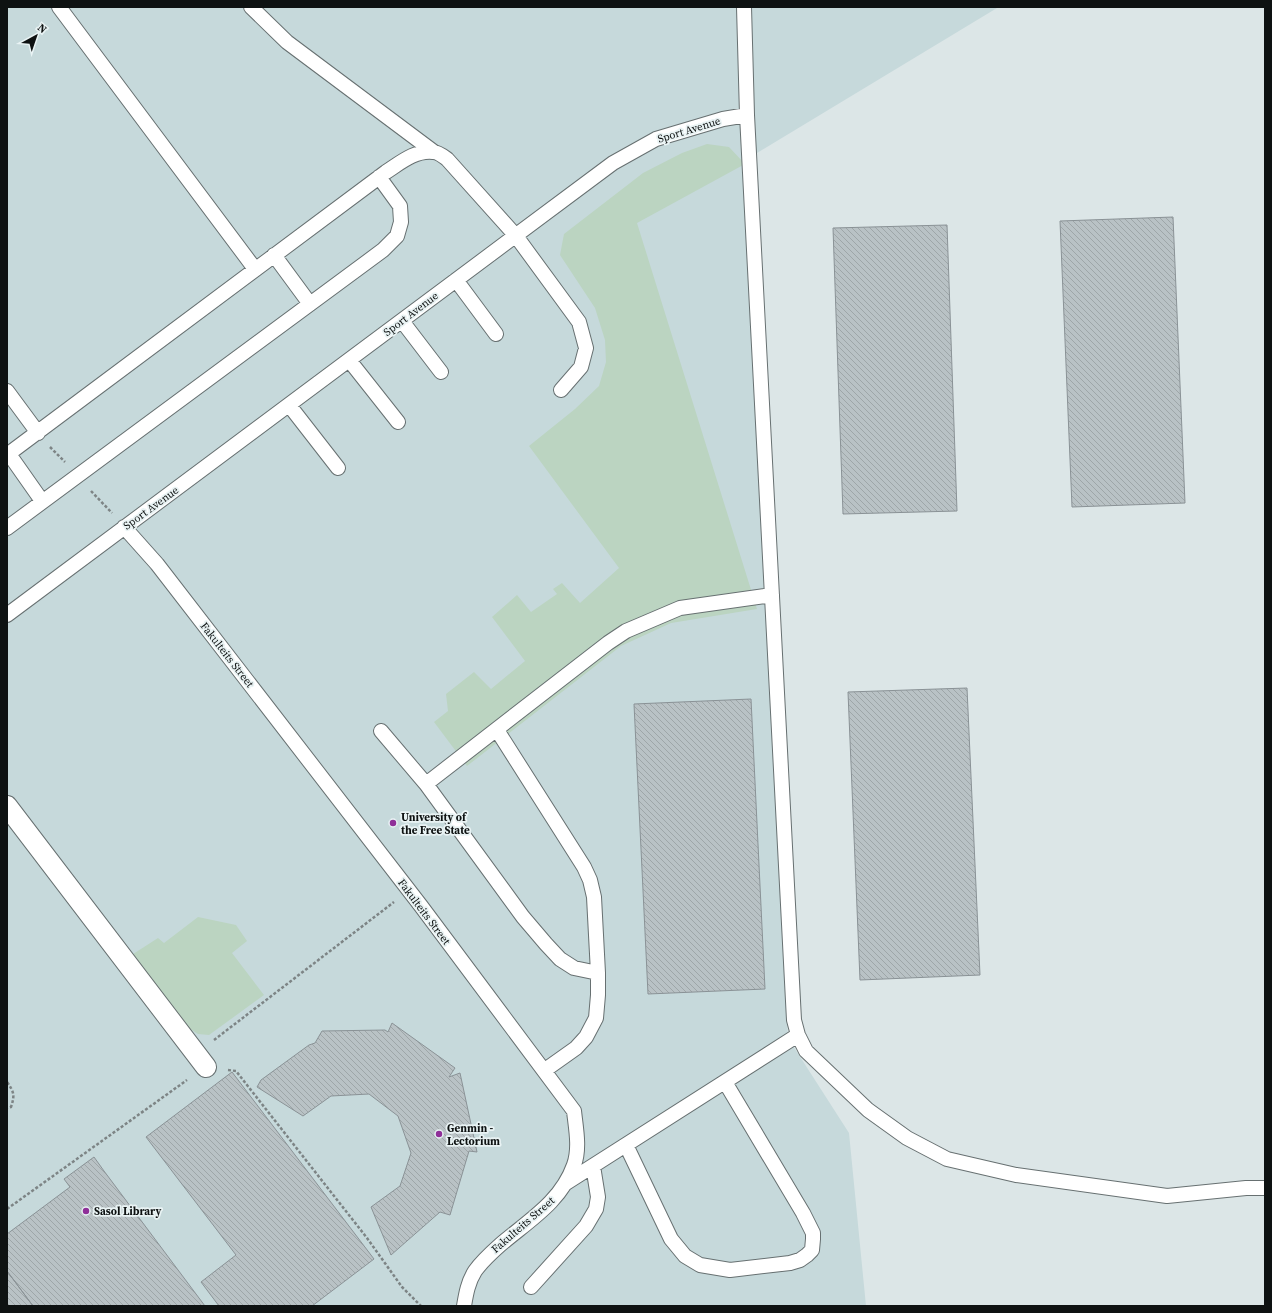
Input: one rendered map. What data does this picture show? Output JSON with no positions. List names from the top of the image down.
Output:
{
  "streets": {
    "lane": ["Sport Avenue", "Fakulteits Street"]
  },
  "crossings": [
    ["Sport Avenue", "Fakulteits Street"]
  ],
  "places": ["University of the Free State", "Genmin - Lectorium", "Sasol Library"],
  "north": "top right"
}
